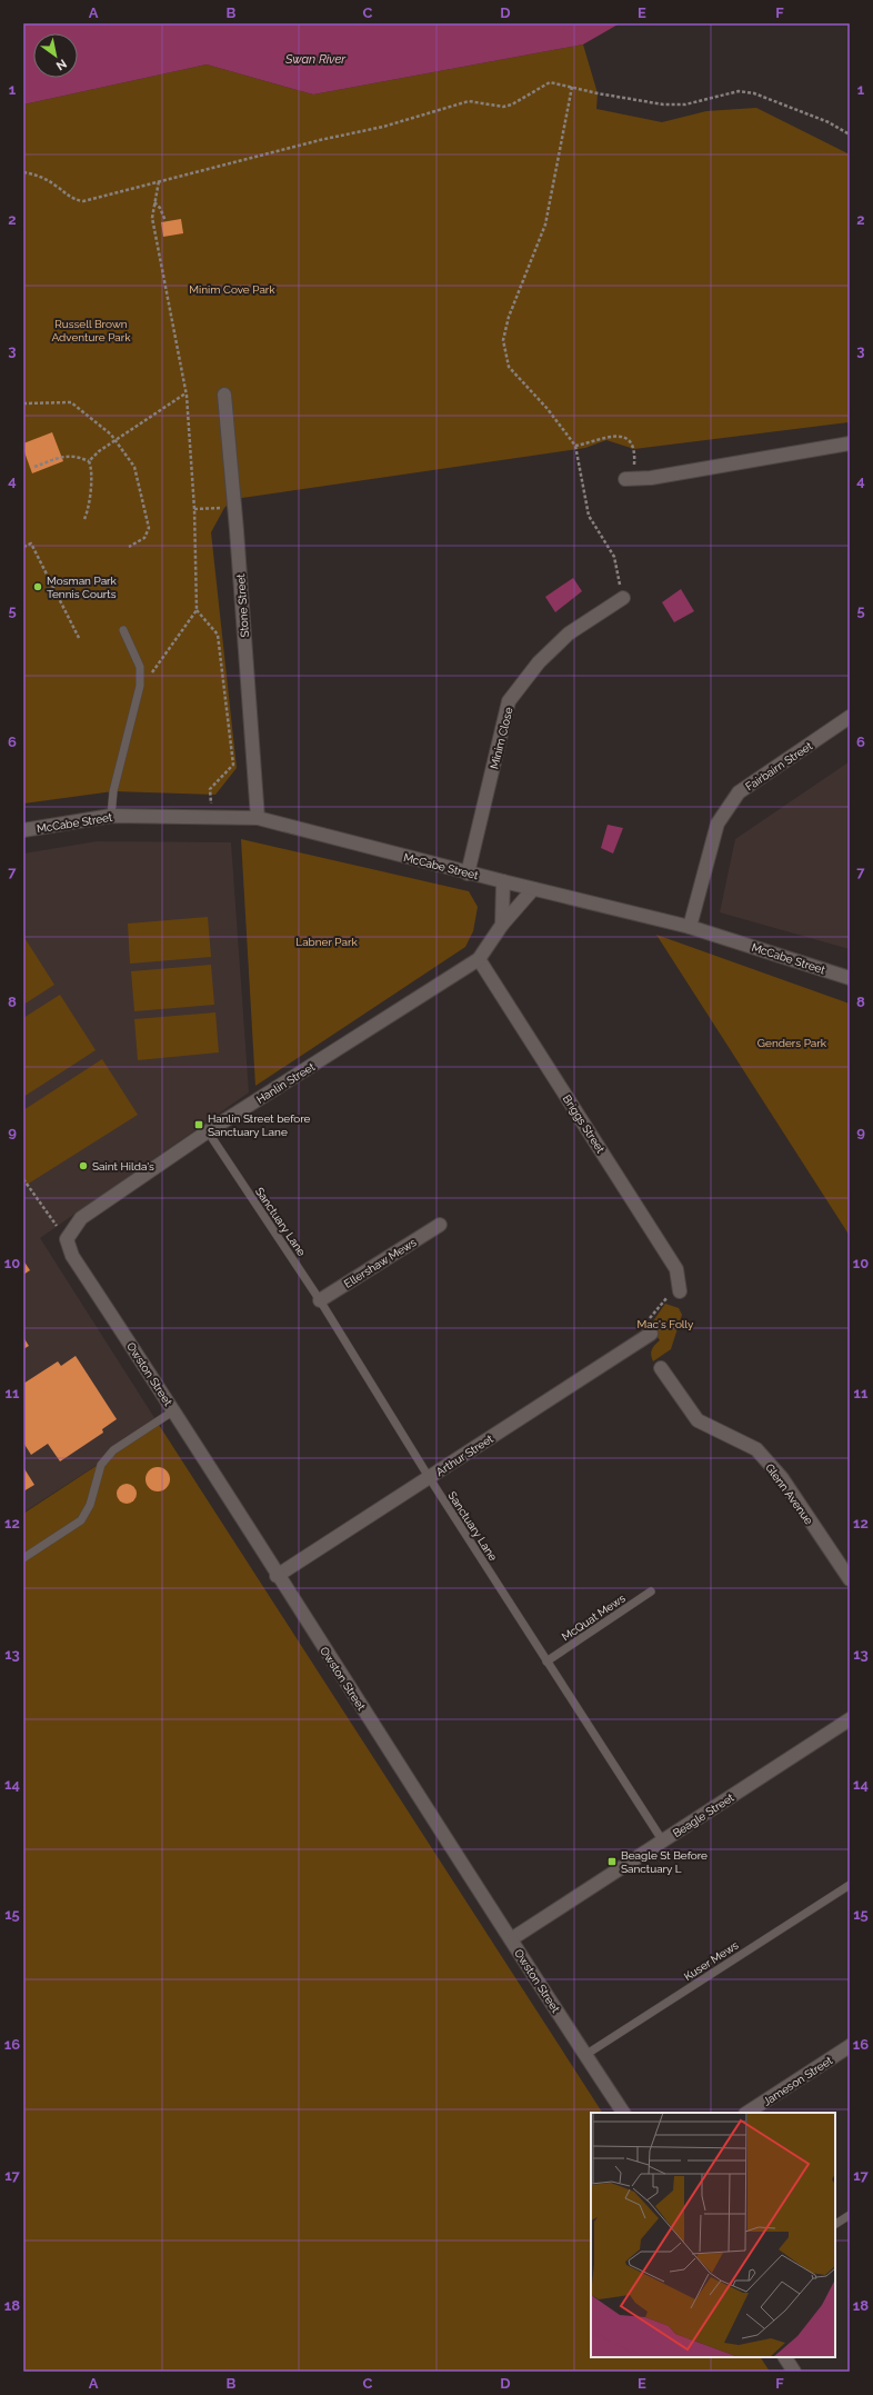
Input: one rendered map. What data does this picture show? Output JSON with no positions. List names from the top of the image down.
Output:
{
  "streets": {
    "street": [
      "Stone Street",
      "Minim Close",
      "Fairbairn Street",
      "McCabe Street",
      "Hanlin Street",
      "Briggs Street",
      "Ellershaw Mews",
      "Owston Street",
      "Arthur Street",
      "Glenn Avenue",
      "Beagle Street",
      "Jameson Street"
    ],
    "lane": ["Sanctuary Lane", "McQuat Mews", "Kuser Mews"]
  },
  "crossings": [
    ["Stone Street", "McCabe Street"],
    ["Minim Close", "McCabe Street"],
    ["Fairbairn Street", "McCabe Street"],
    ["McCabe Street", "Hanlin Street"],
    ["Hanlin Street", "Briggs Street"],
    ["Hanlin Street", "Sanctuary Lane"],
    ["Hanlin Street", "Owston Street"],
    ["Sanctuary Lane", "Ellershaw Mews"],
    ["Sanctuary Lane", "Arthur Street"],
    ["Sanctuary Lane", "McQuat Mews"],
    ["Sanctuary Lane", "Beagle Street"],
    ["Owston Street", "Arthur Street"],
    ["Owston Street", "Beagle Street"],
    ["Owston Street", "Kuser Mews"]
  ],
  "water": ["Swan River"],
  "parks": [
    "Minim Cove Park",
    "Russell Brown Adventure Park",
    "Labner Park",
    "Genders Park",
    "Mac's Folly"
  ],
  "places": {
    "other": ["Mosman Park Tennis Courts", "Saint Hilda's"],
    "transit": ["Hanlin Street before Sanctuary Lane", "Beagle St Before Sanctuary L"]
  },
  "north": "bottom right",
  "grid": {
    "columns": [
      "A",
      "B",
      "C",
      "D",
      "E",
      "F"
    ],
    "rows": [
      "1",
      "2",
      "3",
      "4",
      "5",
      "6",
      "7",
      "8",
      "9",
      "10",
      "11",
      "12",
      "13",
      "14",
      "15",
      "16",
      "17",
      "18"
    ]
  }
}
